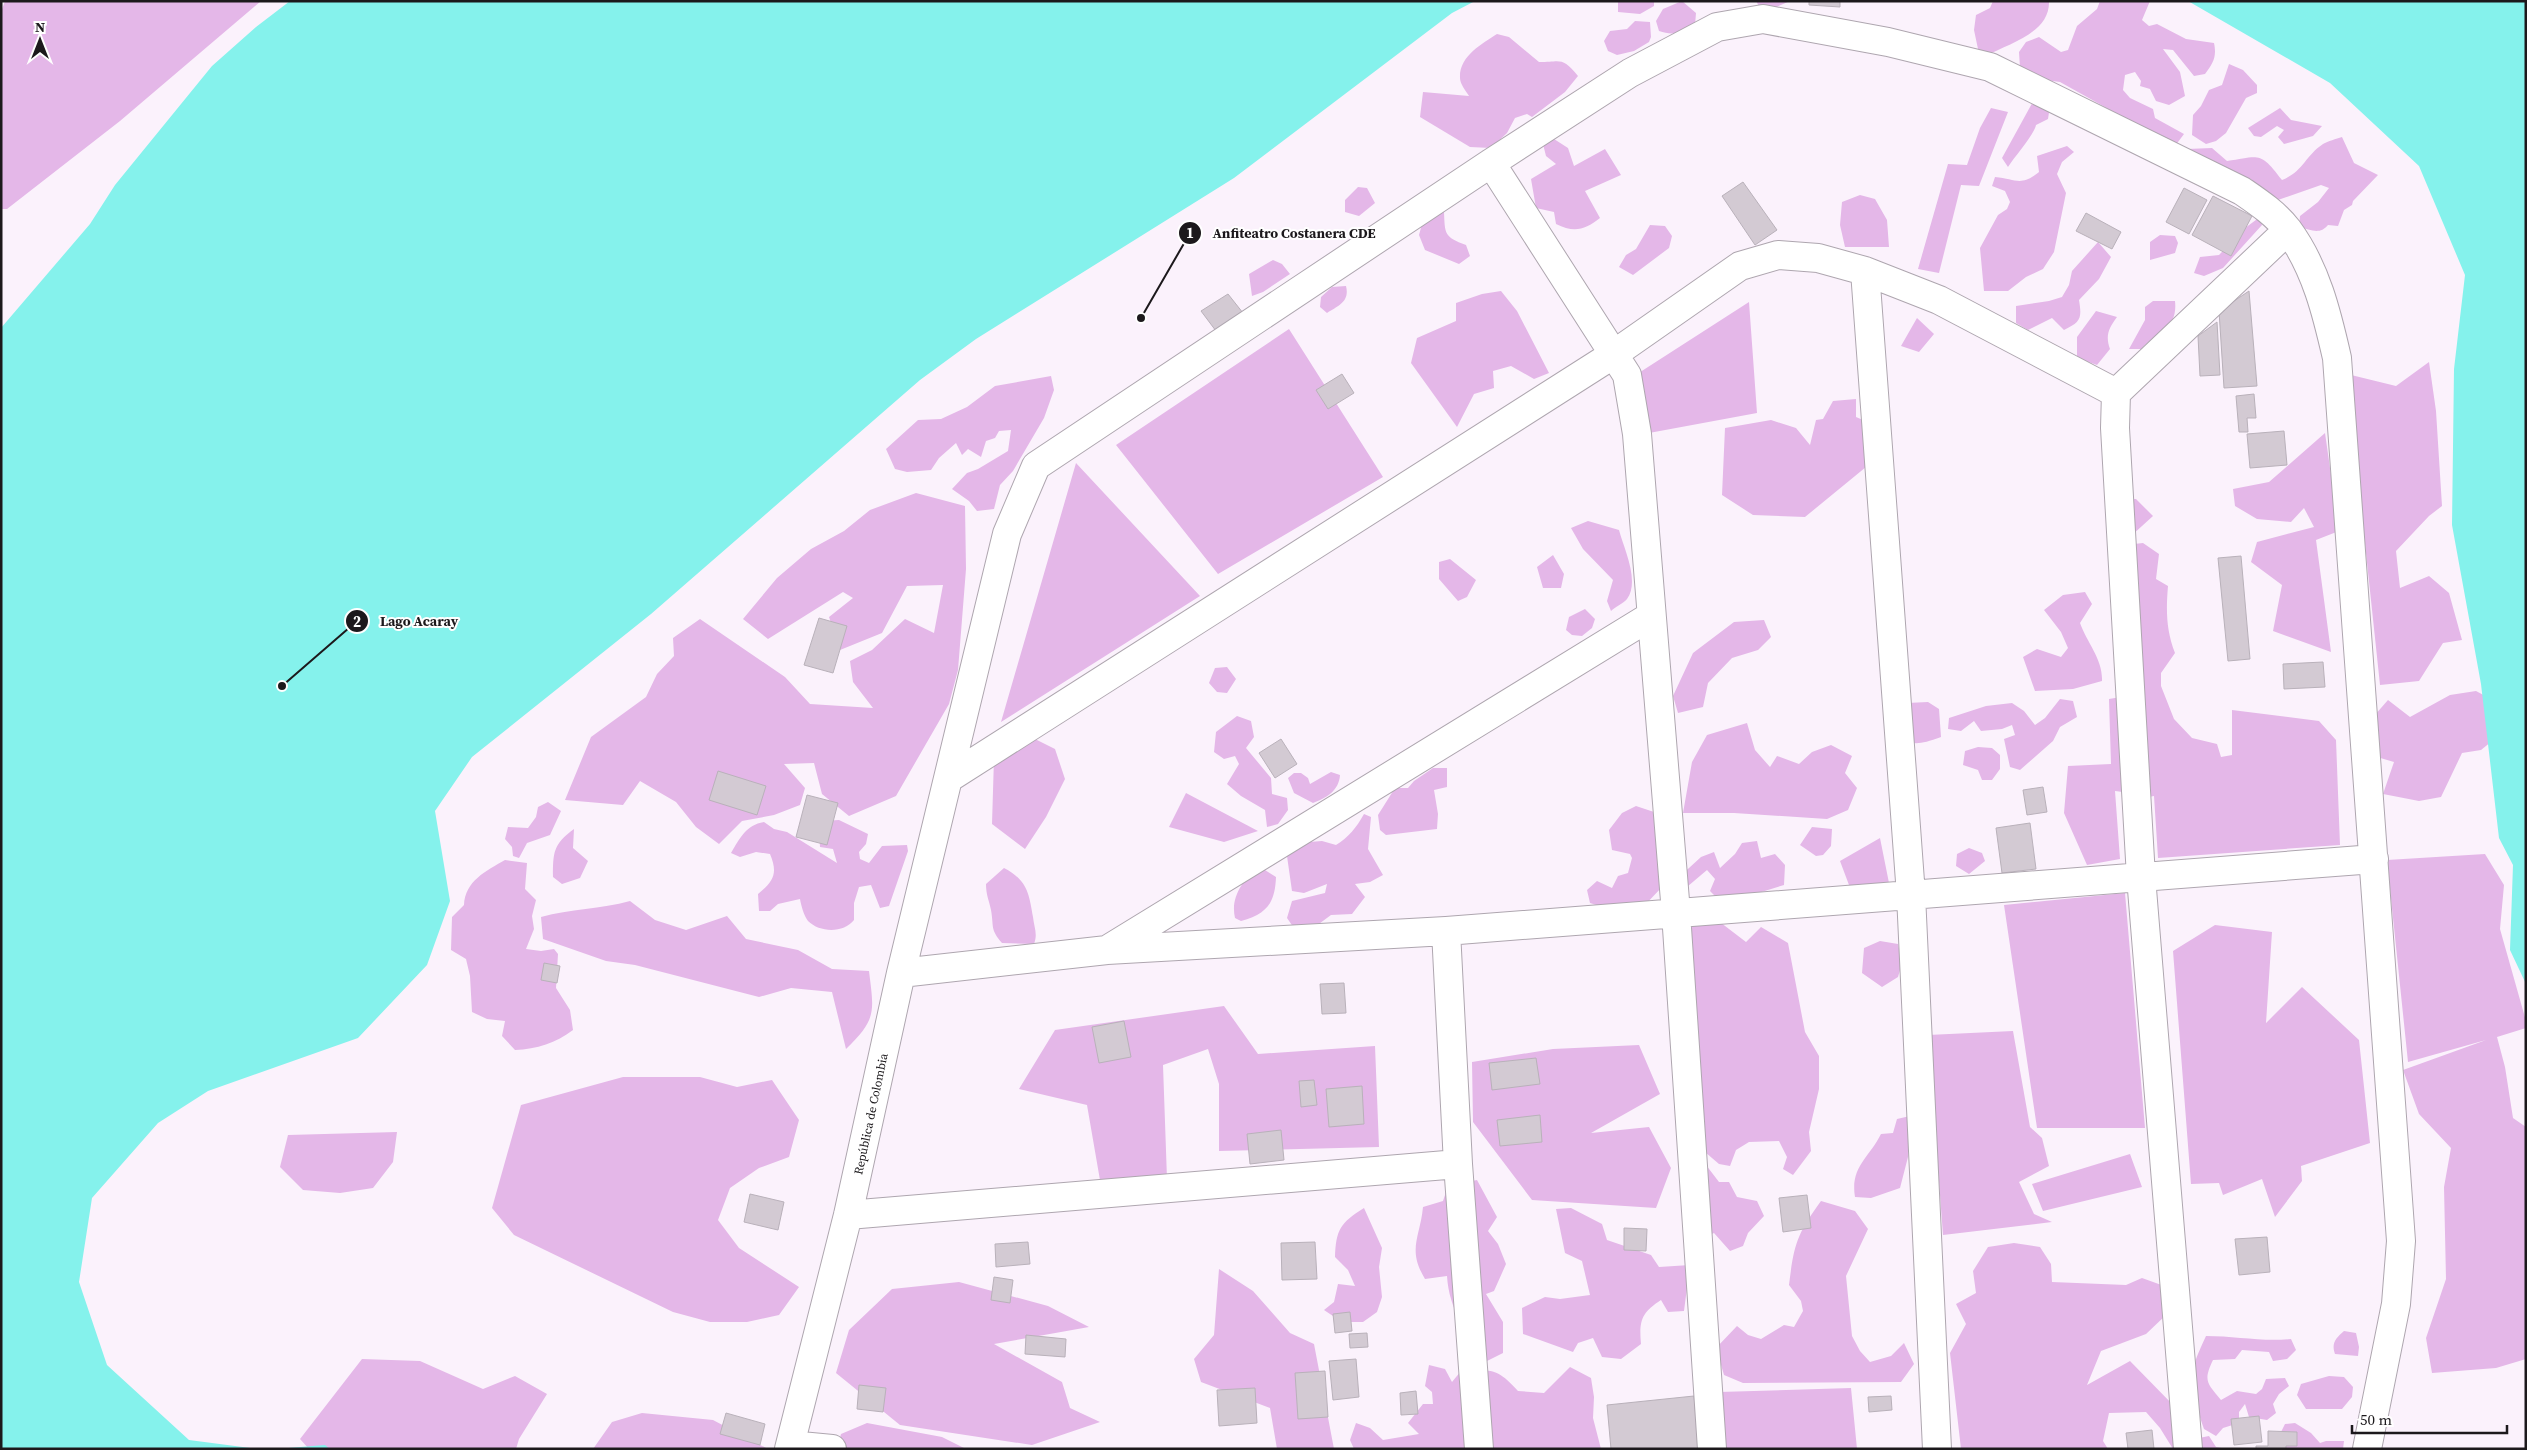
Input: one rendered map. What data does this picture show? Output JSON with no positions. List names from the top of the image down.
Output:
{
  "streets": {
    "street": ["República de Colombia"]
  },
  "places": ["Anfiteatro Costanera CDE", "Lago Acaray"],
  "scale_bar": "50 m",
  "north": "top"
}
